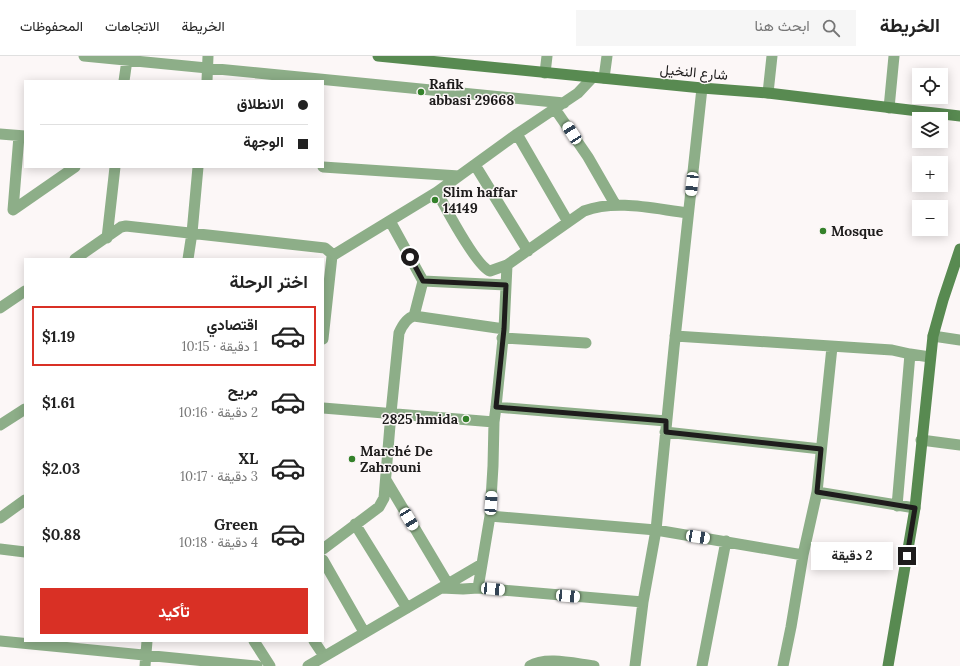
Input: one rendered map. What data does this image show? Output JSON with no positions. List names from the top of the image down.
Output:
{
  "streets": {
    "main road": ["شارع النخيل"]
  },
  "places": [
    "Rafik abbasi 29668",
    "Slim haffar 14149",
    "Mosque",
    "2825 hmida",
    "Marché De Zahrouni"
  ],
  "page": {
    "header": "الخريطة",
    "search": "ابحث هنا",
    "nav": ["الخريطة", "الاتجاهات", "المحفوظات"],
    "map_buttons": ["+", "−"],
    "banner": ["الانطلاق", "الوجهة"],
    "heading": "اختر الرحلة",
    "list": [
      {
        "name": "اقتصادي",
        "note": "1 دقيقة · 10:15",
        "value": "$1.19"
      },
      {
        "name": "مريح",
        "note": "2 دقيقة · 10:16",
        "value": "$1.61"
      },
      {
        "name": "XL",
        "note": "3 دقيقة · 10:17",
        "value": "$2.03"
      },
      {
        "name": "Green",
        "note": "4 دقيقة · 10:18",
        "value": "$0.88"
      }
    ],
    "bubble": "2 دقيقة",
    "buttons": "تأكيد"
  }
}
